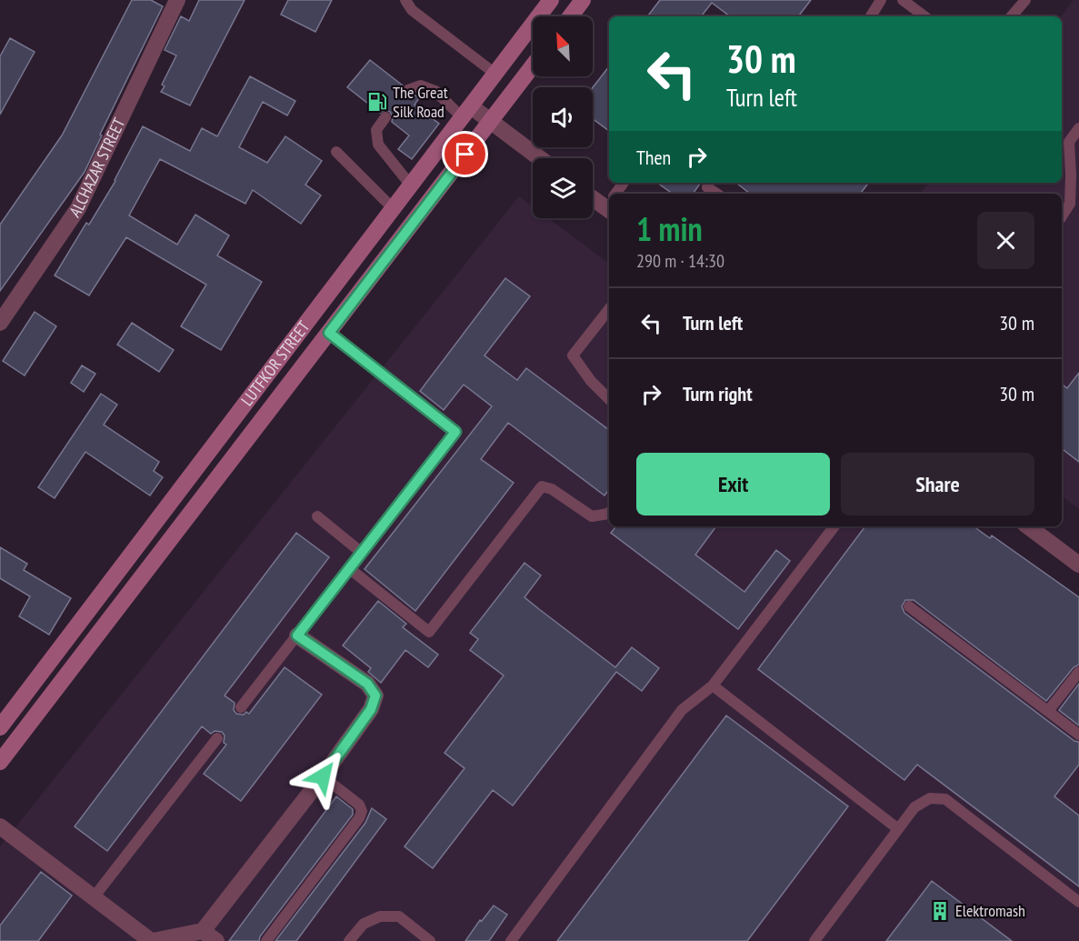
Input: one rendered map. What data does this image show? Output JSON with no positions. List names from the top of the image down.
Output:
{
  "streets": {
    "main road": ["LUTFKOR STREET"],
    "street": ["ALCHAZAR STREET"]
  },
  "places": {
    "fuel station": ["The Great Silk Road"],
    "building": ["Elektromash"]
  },
  "north": "top left",
  "page": {
    "turn": ["30 m", "Turn left"],
    "then": "Then",
    "heading": ["1 min", "290 m · 14:30"],
    "list": [
      {
        "name": "Turn left",
        "value": "30 m"
      },
      {
        "name": "Turn right",
        "value": "30 m"
      }
    ],
    "buttons": ["Exit", "Share"]
  }
}
